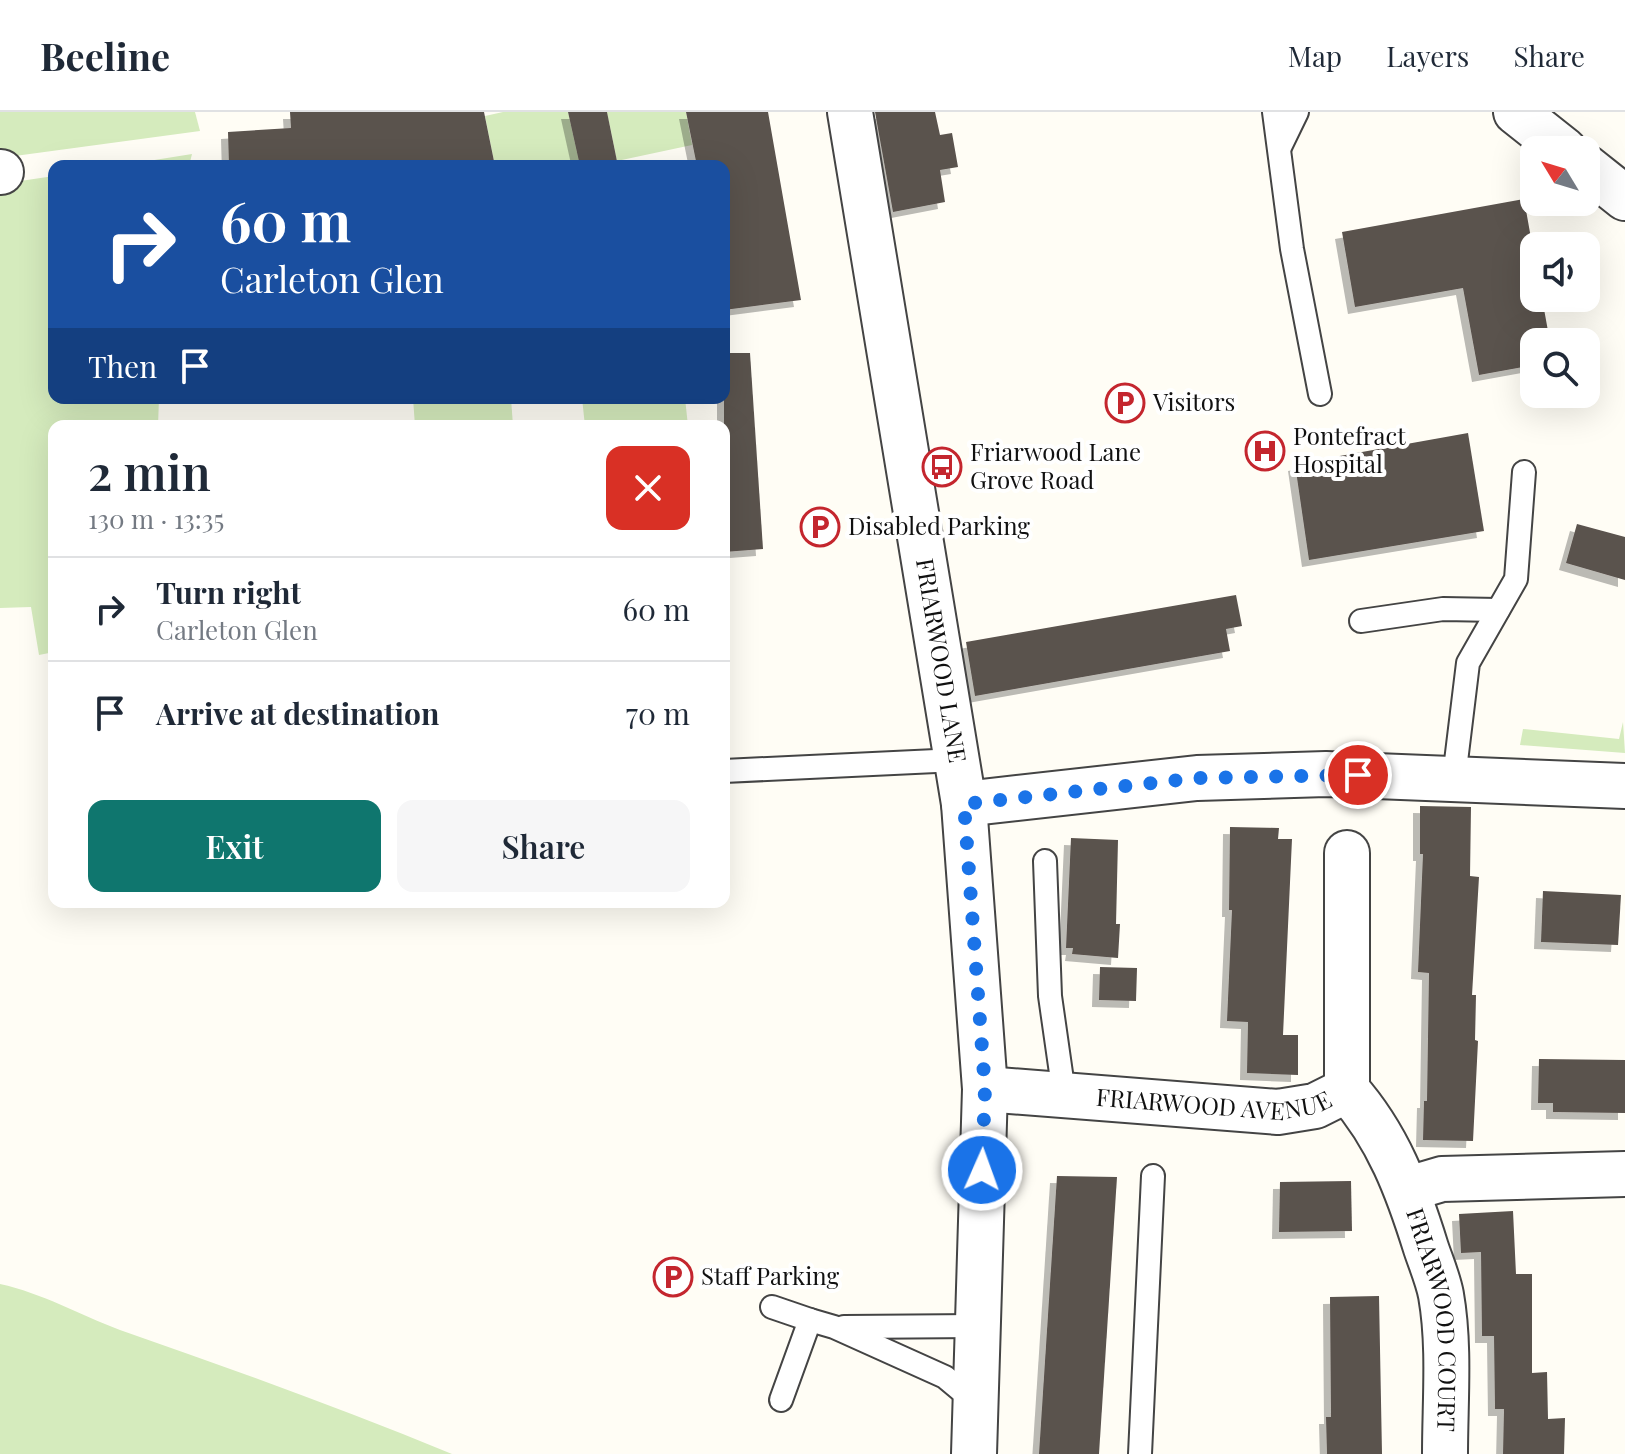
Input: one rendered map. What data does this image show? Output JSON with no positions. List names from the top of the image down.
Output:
{
  "streets": {
    "street": ["FRIARWOOD LANE", "FRIARWOOD AVENUE", "FRIARWOOD COURT"]
  },
  "crossings": [
    ["FRIARWOOD LANE", "FRIARWOOD AVENUE"],
    ["FRIARWOOD AVENUE", "FRIARWOOD COURT"]
  ],
  "places": {
    "parking": ["Visitors", "Disabled Parking", "Staff Parking"],
    "hospital": ["Pontefract Hospital"],
    "bus stop": ["Friarwood Lane Grove Road"]
  },
  "north": "top left",
  "page": {
    "header": "Beeline",
    "nav": ["Map", "Layers", "Share"],
    "turn": ["60 m", "Carleton Glen"],
    "then": "Then",
    "heading": ["2 min", "130 m · 13:35"],
    "list": [
      {
        "name": "Turn right",
        "note": "Carleton Glen",
        "value": "60 m"
      },
      {
        "name": "Arrive at destination",
        "value": "70 m"
      }
    ],
    "buttons": ["Exit", "Share"]
  }
}
